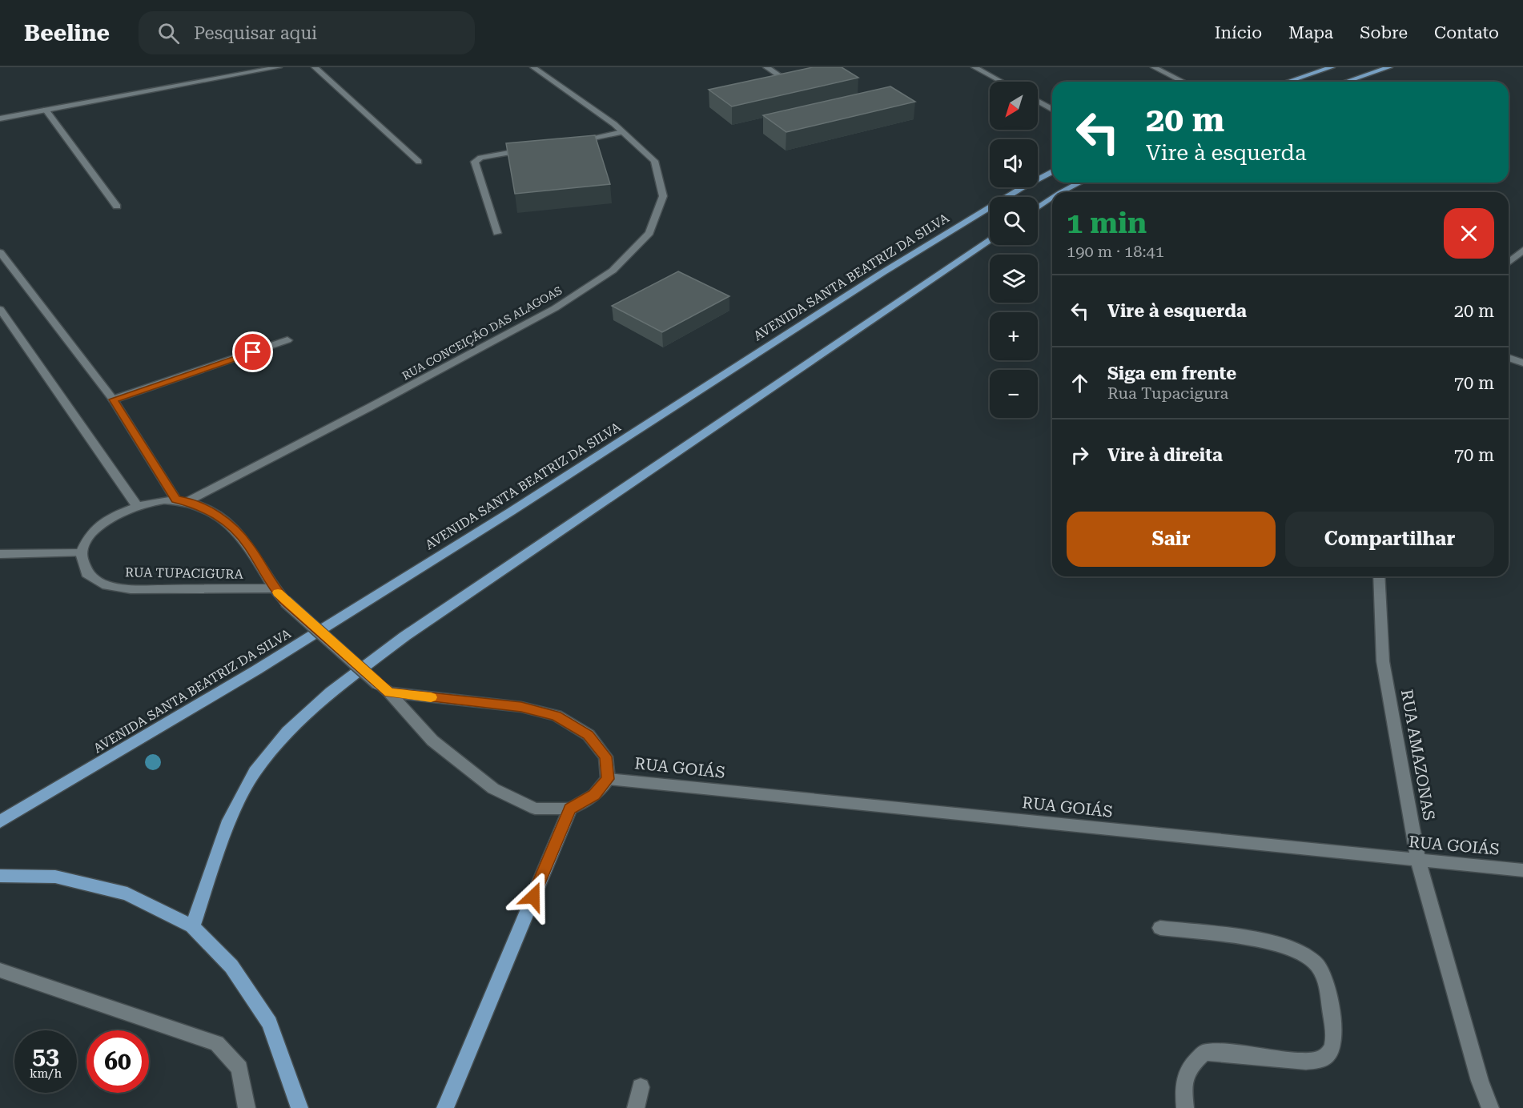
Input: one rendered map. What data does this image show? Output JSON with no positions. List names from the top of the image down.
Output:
{
  "streets": {
    "main road": ["AVENIDA SANTA BEATRIZ DA SILVA"],
    "street": [
      "RUA CONCEIÇÃO DAS ALAGOAS",
      "RUA TUPACIGURA",
      "RUA AMAZONAS",
      "RUA GOIÁS"
    ]
  },
  "crossings": [
    ["RUA CONCEIÇÃO DAS ALAGOAS", "RUA TUPACIGURA"],
    ["RUA AMAZONAS", "RUA GOIÁS"]
  ],
  "north": "bottom left",
  "page": {
    "header": "Beeline",
    "search": "Pesquisar aqui",
    "nav": [
      "Início",
      "Mapa",
      "Sobre",
      "Contato"
    ],
    "map_buttons": ["+", "−"],
    "turn": ["20 m", "Vire à esquerda"],
    "heading": ["1 min", "190 m · 18:41"],
    "list": [
      {
        "name": "Vire à esquerda",
        "value": "20 m"
      },
      {
        "name": "Siga em frente",
        "note": "Rua Tupacigura",
        "value": "70 m"
      },
      {
        "name": "Vire à direita",
        "value": "70 m"
      }
    ],
    "buttons": ["Sair", "Compartilhar"],
    "speed": "53 km/h",
    "limit": "60"
  }
}
